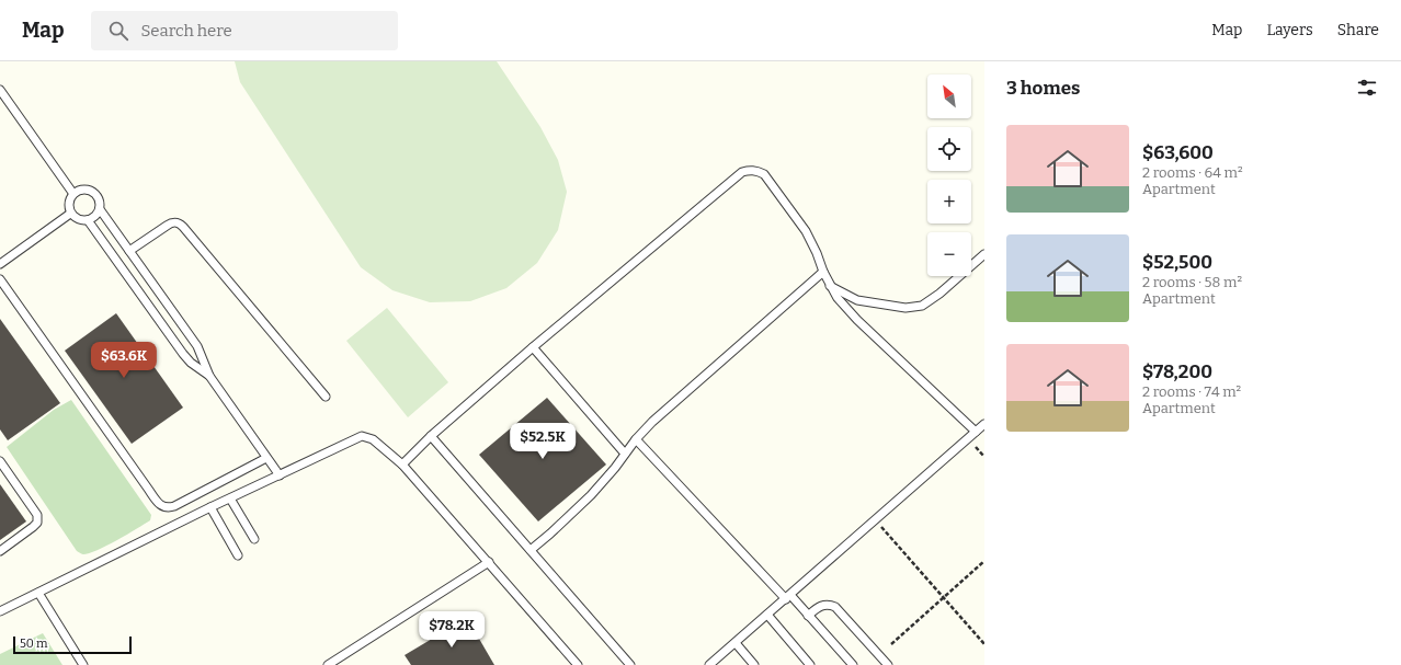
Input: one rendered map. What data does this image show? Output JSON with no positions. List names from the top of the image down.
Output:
{
  "scale_bar": "50 m",
  "north": "top left",
  "page": {
    "header": "Map",
    "search": "Search here",
    "nav": ["Map", "Layers", "Share"],
    "heading": "3 homes",
    "map_buttons": ["+", "−"],
    "list": [
      {
        "name": "$63,600",
        "note": "2 rooms · 64 m² · Apartment"
      },
      {
        "name": "$52,500",
        "note": "2 rooms · 58 m² · Apartment"
      },
      {
        "name": "$78,200",
        "note": "2 rooms · 74 m² · Apartment"
      }
    ],
    "price": ["$63.6K", "$52.5K", "$78.2K"],
    "scale": "50 m"
  }
}
